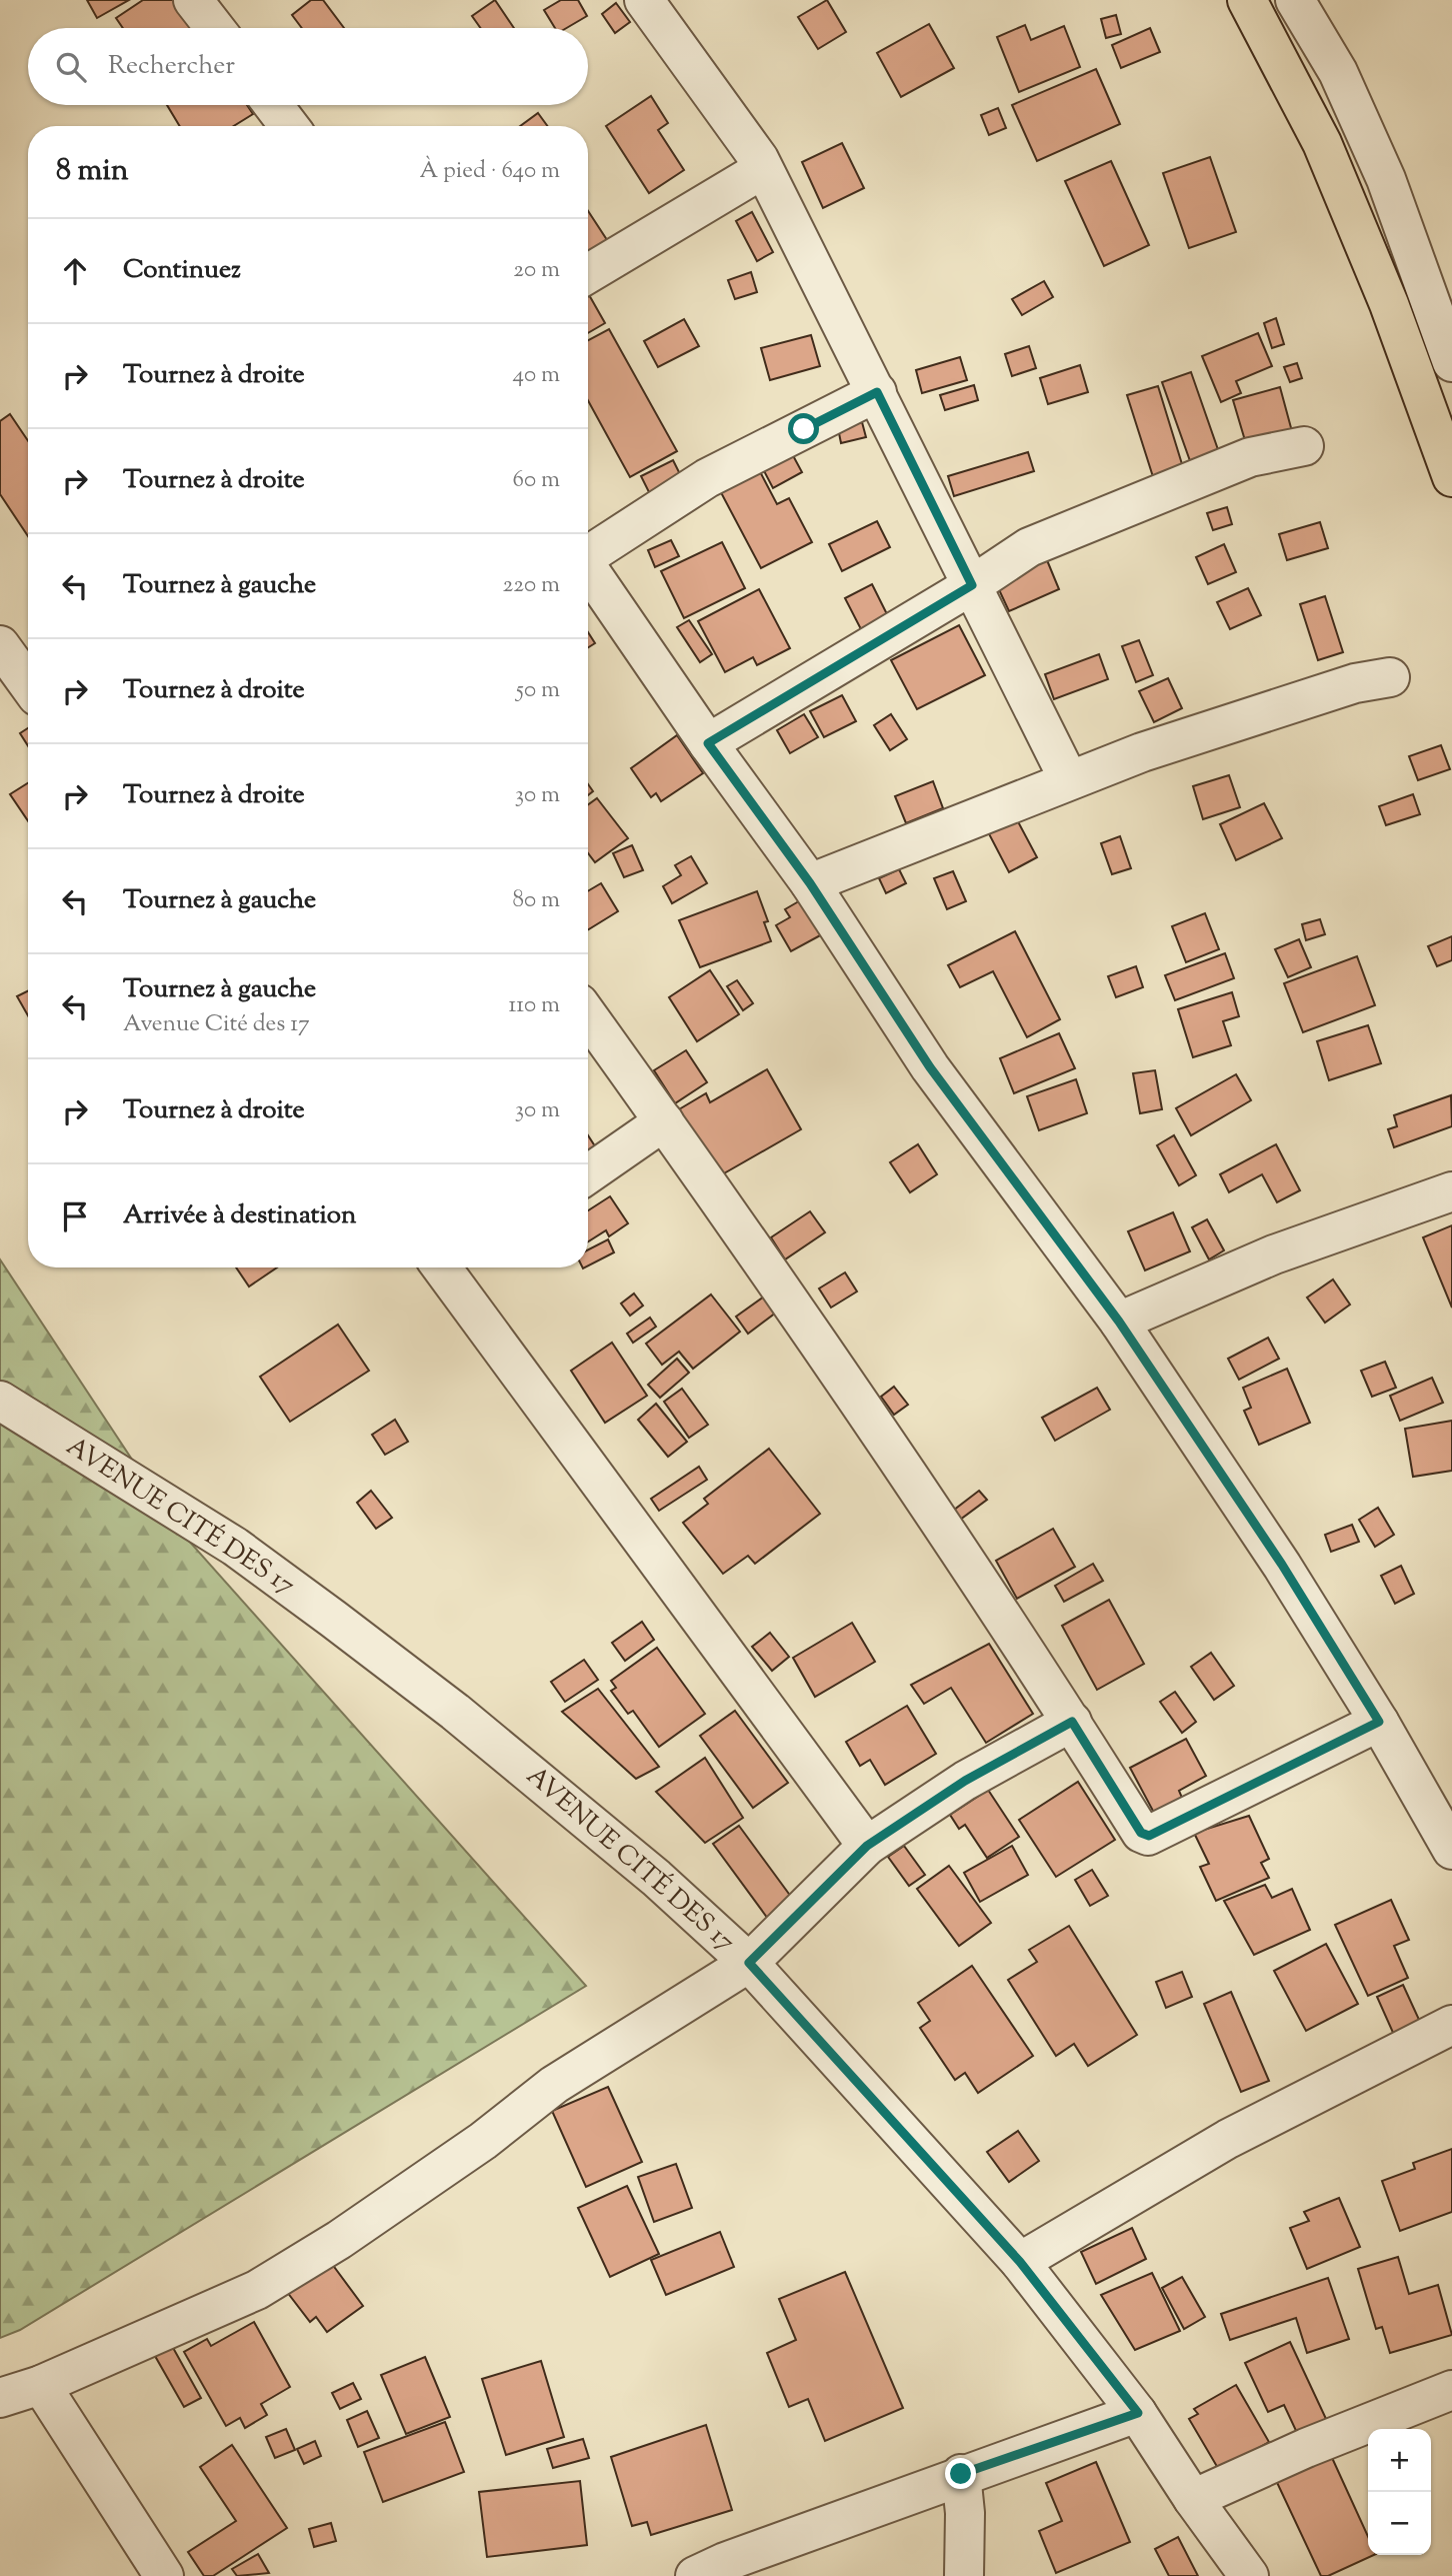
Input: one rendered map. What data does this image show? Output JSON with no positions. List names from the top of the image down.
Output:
{
  "streets": {
    "street": ["AVENUE CITÉ DES 17"]
  },
  "page": {
    "search": "Rechercher",
    "heading": ["8 min", "À pied · 640 m"],
    "list": [
      ["Continuez", "20 m"],
      ["Tournez à droite", "40 m"],
      ["Tournez à droite", "60 m"],
      ["Tournez à gauche", "220 m"],
      ["Tournez à droite", "50 m"],
      ["Tournez à droite", "30 m"],
      ["Tournez à gauche", "80 m"],
      ["Tournez à gauche", "Avenue Cité des 17", "110 m"],
      ["Tournez à droite", "30 m"],
      "Arrivée à destination"
    ],
    "map_buttons": ["+", "−"]
  }
}
